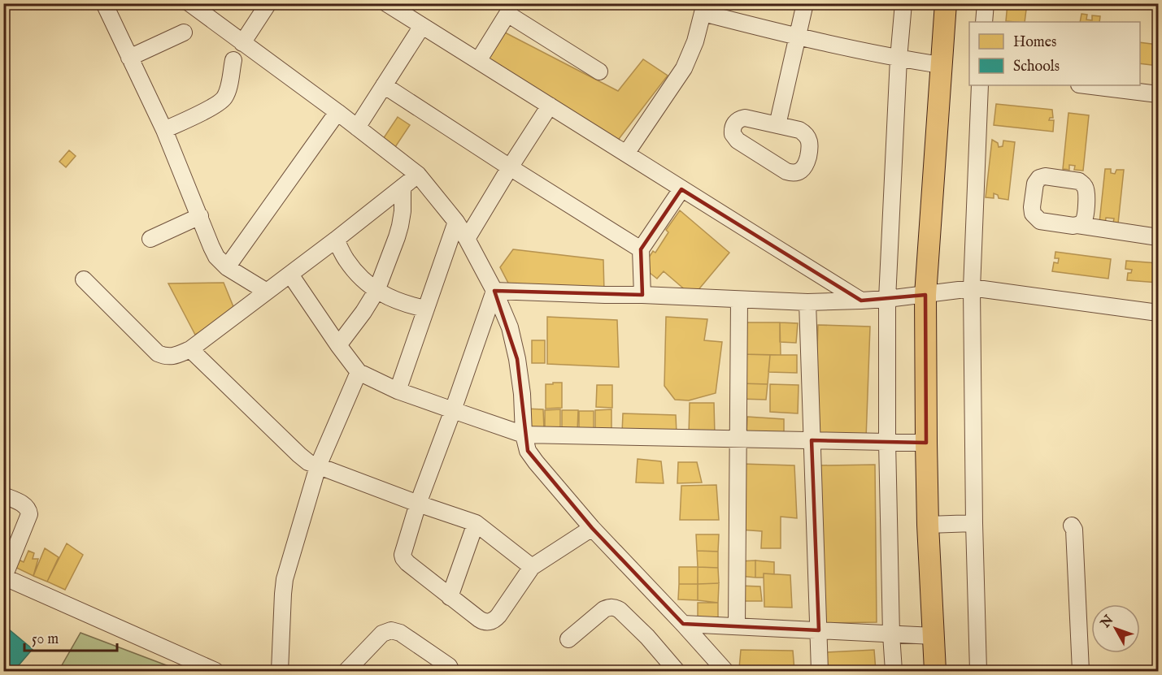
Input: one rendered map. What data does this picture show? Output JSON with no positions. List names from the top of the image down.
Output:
{
  "legend": ["Homes", "Schools"],
  "scale_bar": "50 m",
  "north": "top left"
}
